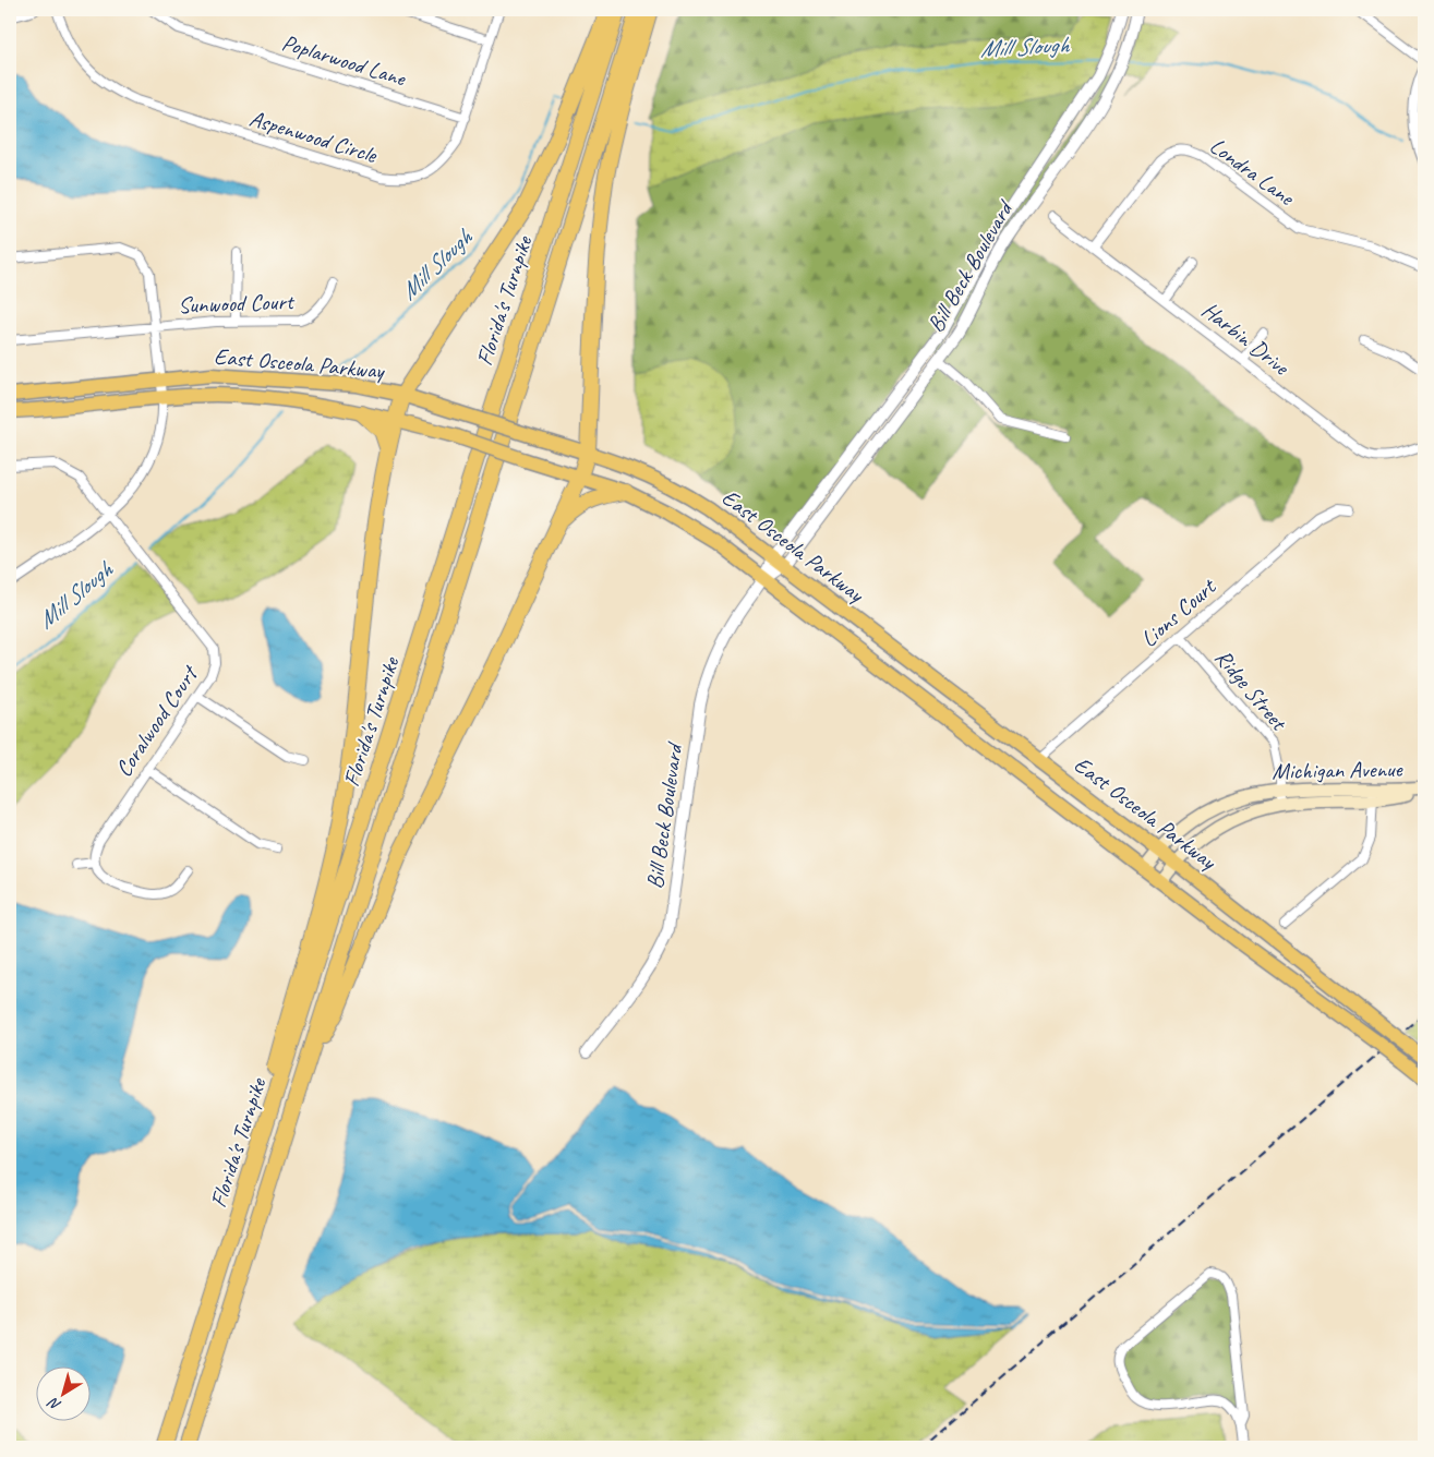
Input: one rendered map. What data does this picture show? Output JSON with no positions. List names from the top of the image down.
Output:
{
  "streets": {
    "highway": ["Florida's Turnpike"],
    "main road": ["East Osceola Parkway", "Michigan Avenue"],
    "street": [
      "Poplarwood Lane",
      "Aspenwood Circle",
      "Londra Lane",
      "Bill Beck Boulevard",
      "Sunwood Court",
      "Harbin Drive",
      "Lions Court",
      "Ridge Street",
      "Coralwood Court"
    ]
  },
  "crossings": [
    ["Poplarwood Lane", "Aspenwood Circle"],
    ["Londra Lane", "Harbin Drive"],
    ["Bill Beck Boulevard", "East Osceola Parkway"],
    ["East Osceola Parkway", "Lions Court"],
    ["East Osceola Parkway", "Michigan Avenue"],
    ["Lions Court", "Ridge Street"],
    ["Ridge Street", "Michigan Avenue"]
  ],
  "water": ["Mill Slough"],
  "north": "bottom left"
}
